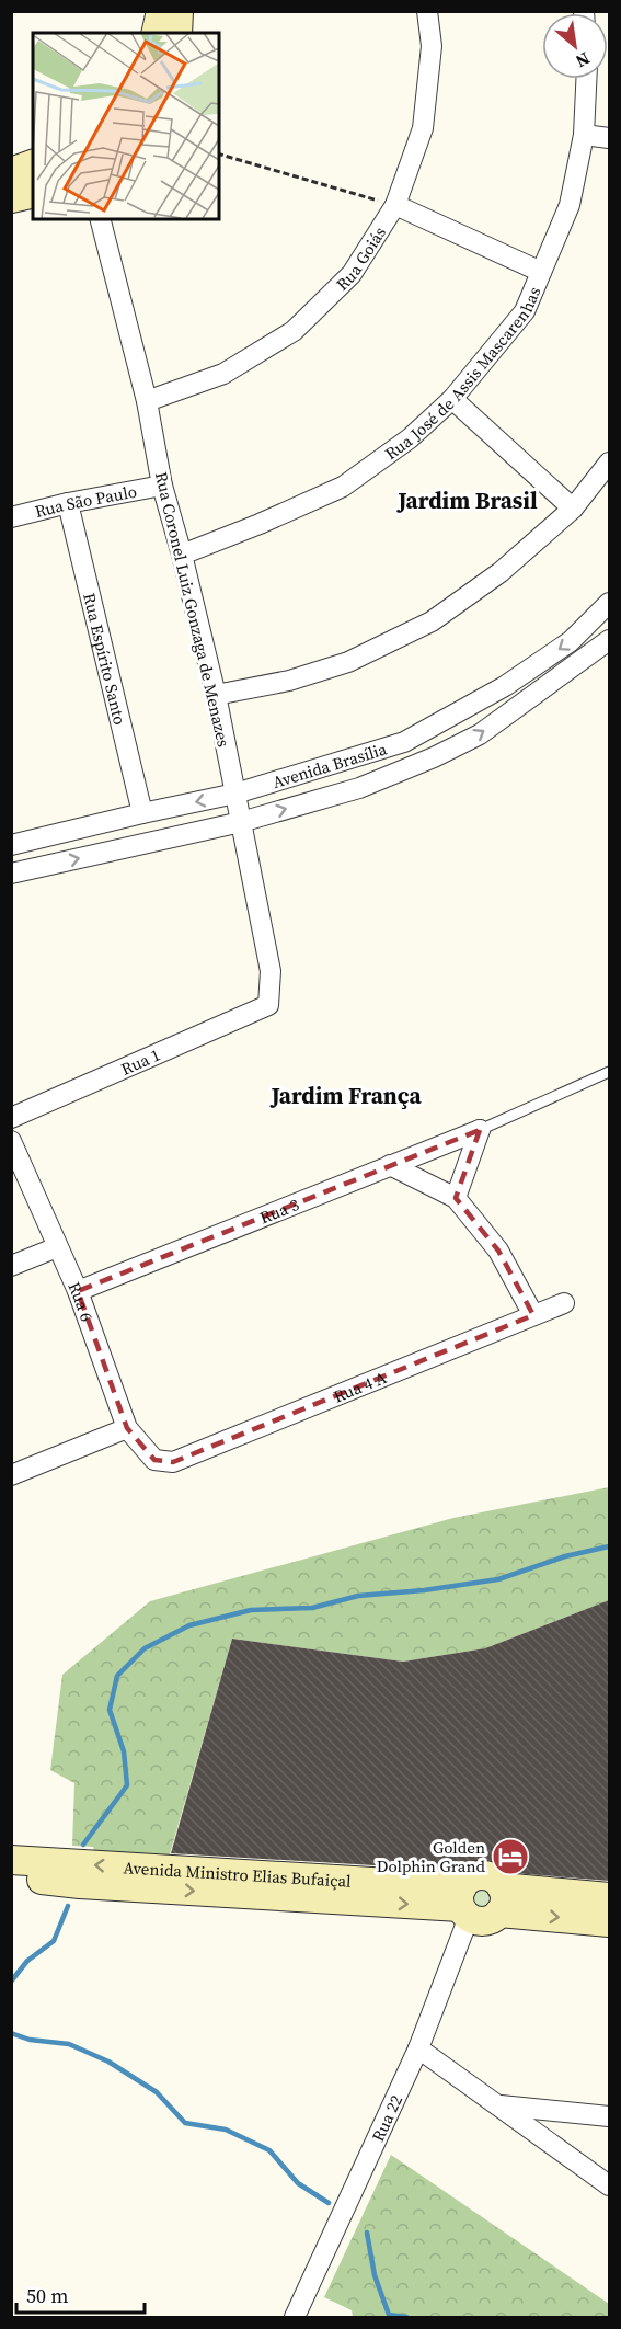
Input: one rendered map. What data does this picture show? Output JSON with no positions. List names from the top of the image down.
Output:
{
  "streets": {
    "main road": ["Avenida Ministro Elias Bufaiçal"],
    "street": [
      "Rua Goiás",
      "Rua José de Assis Mascarenhas",
      "Rua São Paulo",
      "Rua Coronel Luiz Gonzaga de Menazes",
      "Rua Espírito Santo",
      "Avenida Brasília",
      "Rua 1",
      "Rua 3",
      "Rua 6",
      "Rua 4 A",
      "Rua 22"
    ]
  },
  "crossings": [
    ["Rua Goiás", "Rua Coronel Luiz Gonzaga de Menazes"],
    ["Rua José de Assis Mascarenhas", "Rua Coronel Luiz Gonzaga de Menazes"],
    ["Rua São Paulo", "Rua Coronel Luiz Gonzaga de Menazes"],
    ["Rua São Paulo", "Rua Espírito Santo"],
    ["Rua Coronel Luiz Gonzaga de Menazes", "Avenida Brasília"],
    ["Rua Coronel Luiz Gonzaga de Menazes", "Rua 1"],
    ["Rua Espírito Santo", "Avenida Brasília"],
    ["Rua 3", "Rua 6"],
    ["Rua 6", "Rua 4 A"],
    ["Avenida Ministro Elias Bufaiçal", "Rua 22"]
  ],
  "districts": ["Jardim Brasil", "Jardim França"],
  "places": {
    "hotel": ["Golden Dolphin Grand"]
  },
  "scale_bar": "50 m",
  "north": "bottom right"
}
